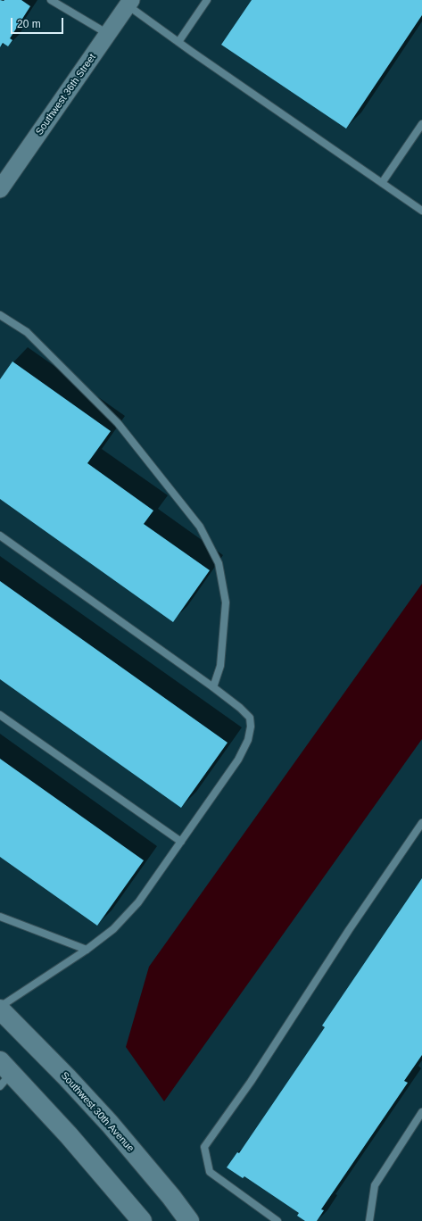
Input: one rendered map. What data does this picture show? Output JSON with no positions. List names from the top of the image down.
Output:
{
  "streets": {
    "main road": ["Southwest 30th Avenue"],
    "street": ["Southwest 36th Street"]
  },
  "scale_bar": "20 m"
}
